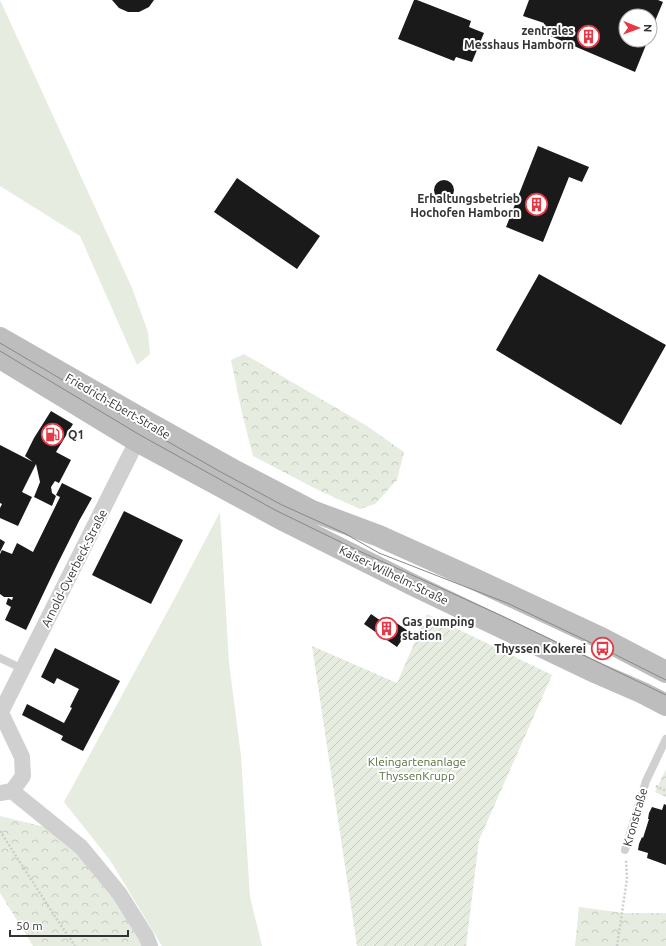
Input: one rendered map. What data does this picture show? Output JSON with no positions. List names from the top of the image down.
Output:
{
  "streets": {
    "main road": ["Friedrich-Ebert-Straße", "Kaiser-Wilhelm-Straße"],
    "street": ["Arnold-Overbeck-Straße"],
    "lane": ["Kronstraße"]
  },
  "crossings": [
    ["Friedrich-Ebert-Straße", "Arnold-Overbeck-Straße"],
    ["Friedrich-Ebert-Straße", "Kaiser-Wilhelm-Straße"]
  ],
  "parks": ["Kleingartenanlage ThyssenKrupp"],
  "places": {
    "building": ["zentrales Messhaus Hamborn", "Erhaltungsbetrieb Hochofen Hamborn", "Gas pumping station"],
    "fuel station": ["Q1"],
    "bus stop": ["Thyssen Kokerei"]
  },
  "scale_bar": "50 m",
  "north": "right"
}
